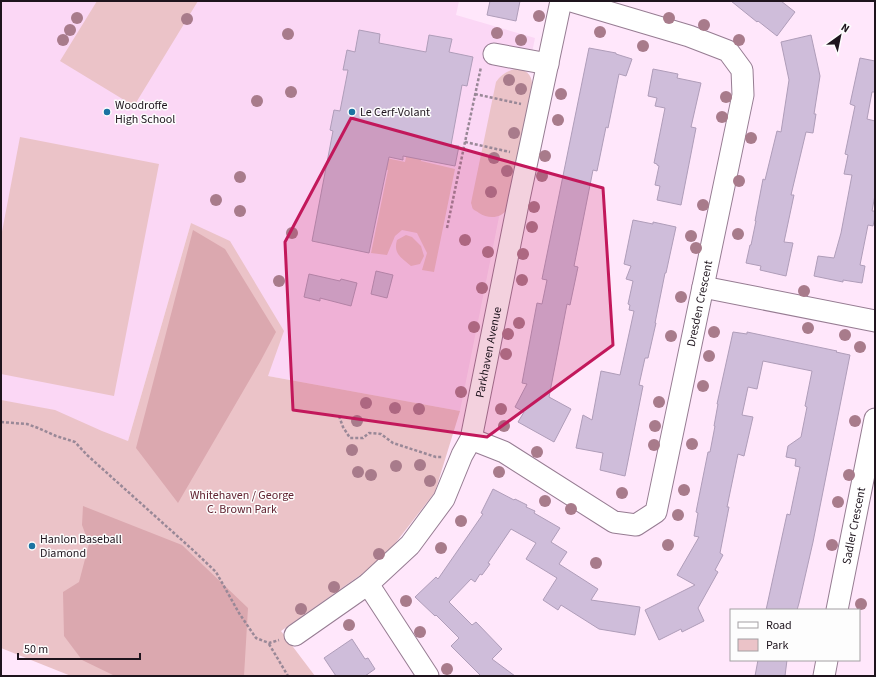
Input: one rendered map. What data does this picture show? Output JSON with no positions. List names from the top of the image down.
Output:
{
  "streets": {
    "street": ["Dresden Crescent", "Parkhaven Avenue", "Sadler Crescent"]
  },
  "crossings": [
    ["Dresden Crescent", "Parkhaven Avenue"]
  ],
  "parks": ["Whitehaven / George C. Brown Park"],
  "places": ["Woodroffe High School", "Le Cerf-Volant", "Hanlon Baseball Diamond"],
  "legend": ["Road", "Park"],
  "scale_bar": "50 m",
  "north": "top right"
}
